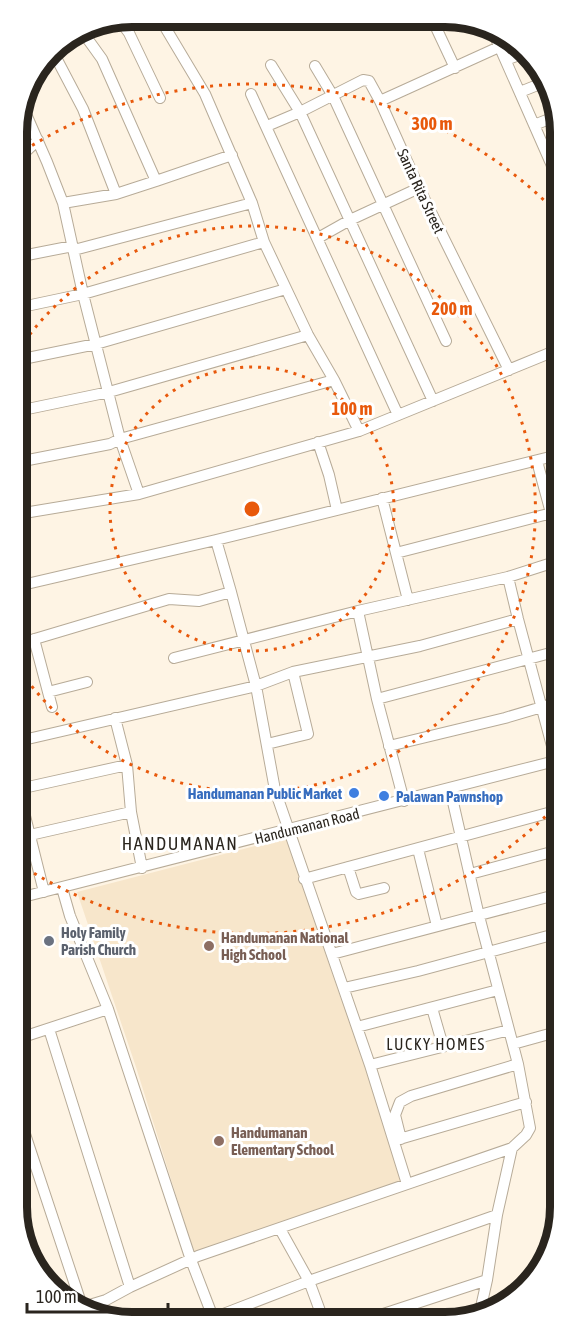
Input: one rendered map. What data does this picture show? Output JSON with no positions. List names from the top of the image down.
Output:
{
  "streets": {
    "street": ["Santa Rita Street", "Handumanan Road"]
  },
  "districts": ["HANDUMANAN", "LUCKY HOMES"],
  "places": [
    "Handumanan Public Market",
    "Palawan Pawnshop",
    "Holy Family Parish Church",
    "Handumanan National High School",
    "Handumanan Elementary School"
  ],
  "scale_bar": "100 m",
  "rings": ["300 m", "200 m", "100 m"]
}
